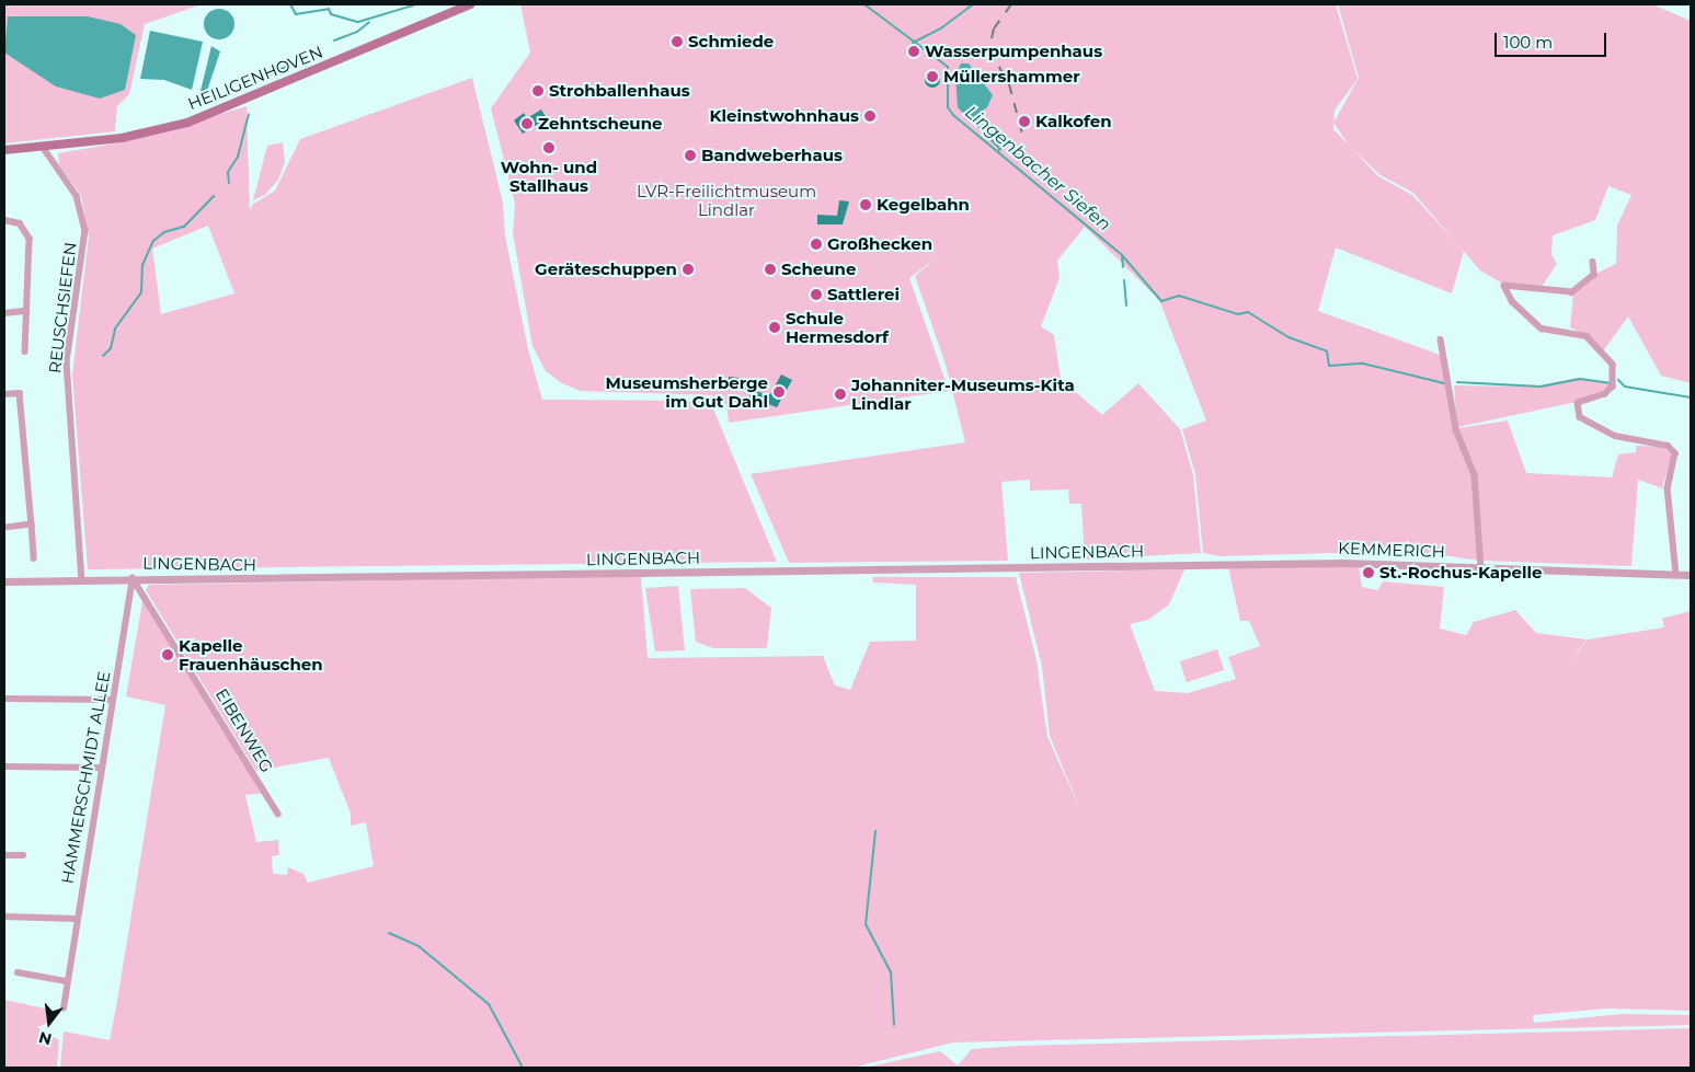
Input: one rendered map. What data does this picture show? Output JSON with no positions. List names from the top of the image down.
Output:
{
  "streets": {
    "main road": ["HEILIGENHOVEN"],
    "street": [
      "REUSCHSIEFEN",
      "KEMMERICH",
      "LINGENBACH",
      "EIBENWEG",
      "HAMMERSCHMIDT ALLEE"
    ]
  },
  "crossings": [
    ["HEILIGENHOVEN", "REUSCHSIEFEN"],
    ["REUSCHSIEFEN", "LINGENBACH"],
    ["KEMMERICH", "LINGENBACH"],
    ["LINGENBACH", "EIBENWEG"],
    ["LINGENBACH", "HAMMERSCHMIDT ALLEE"],
    ["EIBENWEG", "HAMMERSCHMIDT ALLEE"]
  ],
  "water": ["Lingenbacher Siefen"],
  "parks": ["LVR-Freilichtmuseum Lindlar"],
  "places": [
    "Schmiede",
    "Wasserpumpenhaus",
    "Müllershammer",
    "Strohballenhaus",
    "Kleinstwohnhaus",
    "Kalkofen",
    "Zehntscheune",
    "Wohn- und Stallhaus",
    "Bandweberhaus",
    "Kegelbahn",
    "Großhecken",
    "Geräteschuppen",
    "Scheune",
    "Sattlerei",
    "Schule Hermesdorf",
    "Museumsherberge im Gut Dahl",
    "Johanniter-Museums-Kita Lindlar",
    "St.-Rochus-Kapelle",
    "Kapelle Frauenhäuschen"
  ],
  "scale_bar": "100 m",
  "north": "bottom"
}
